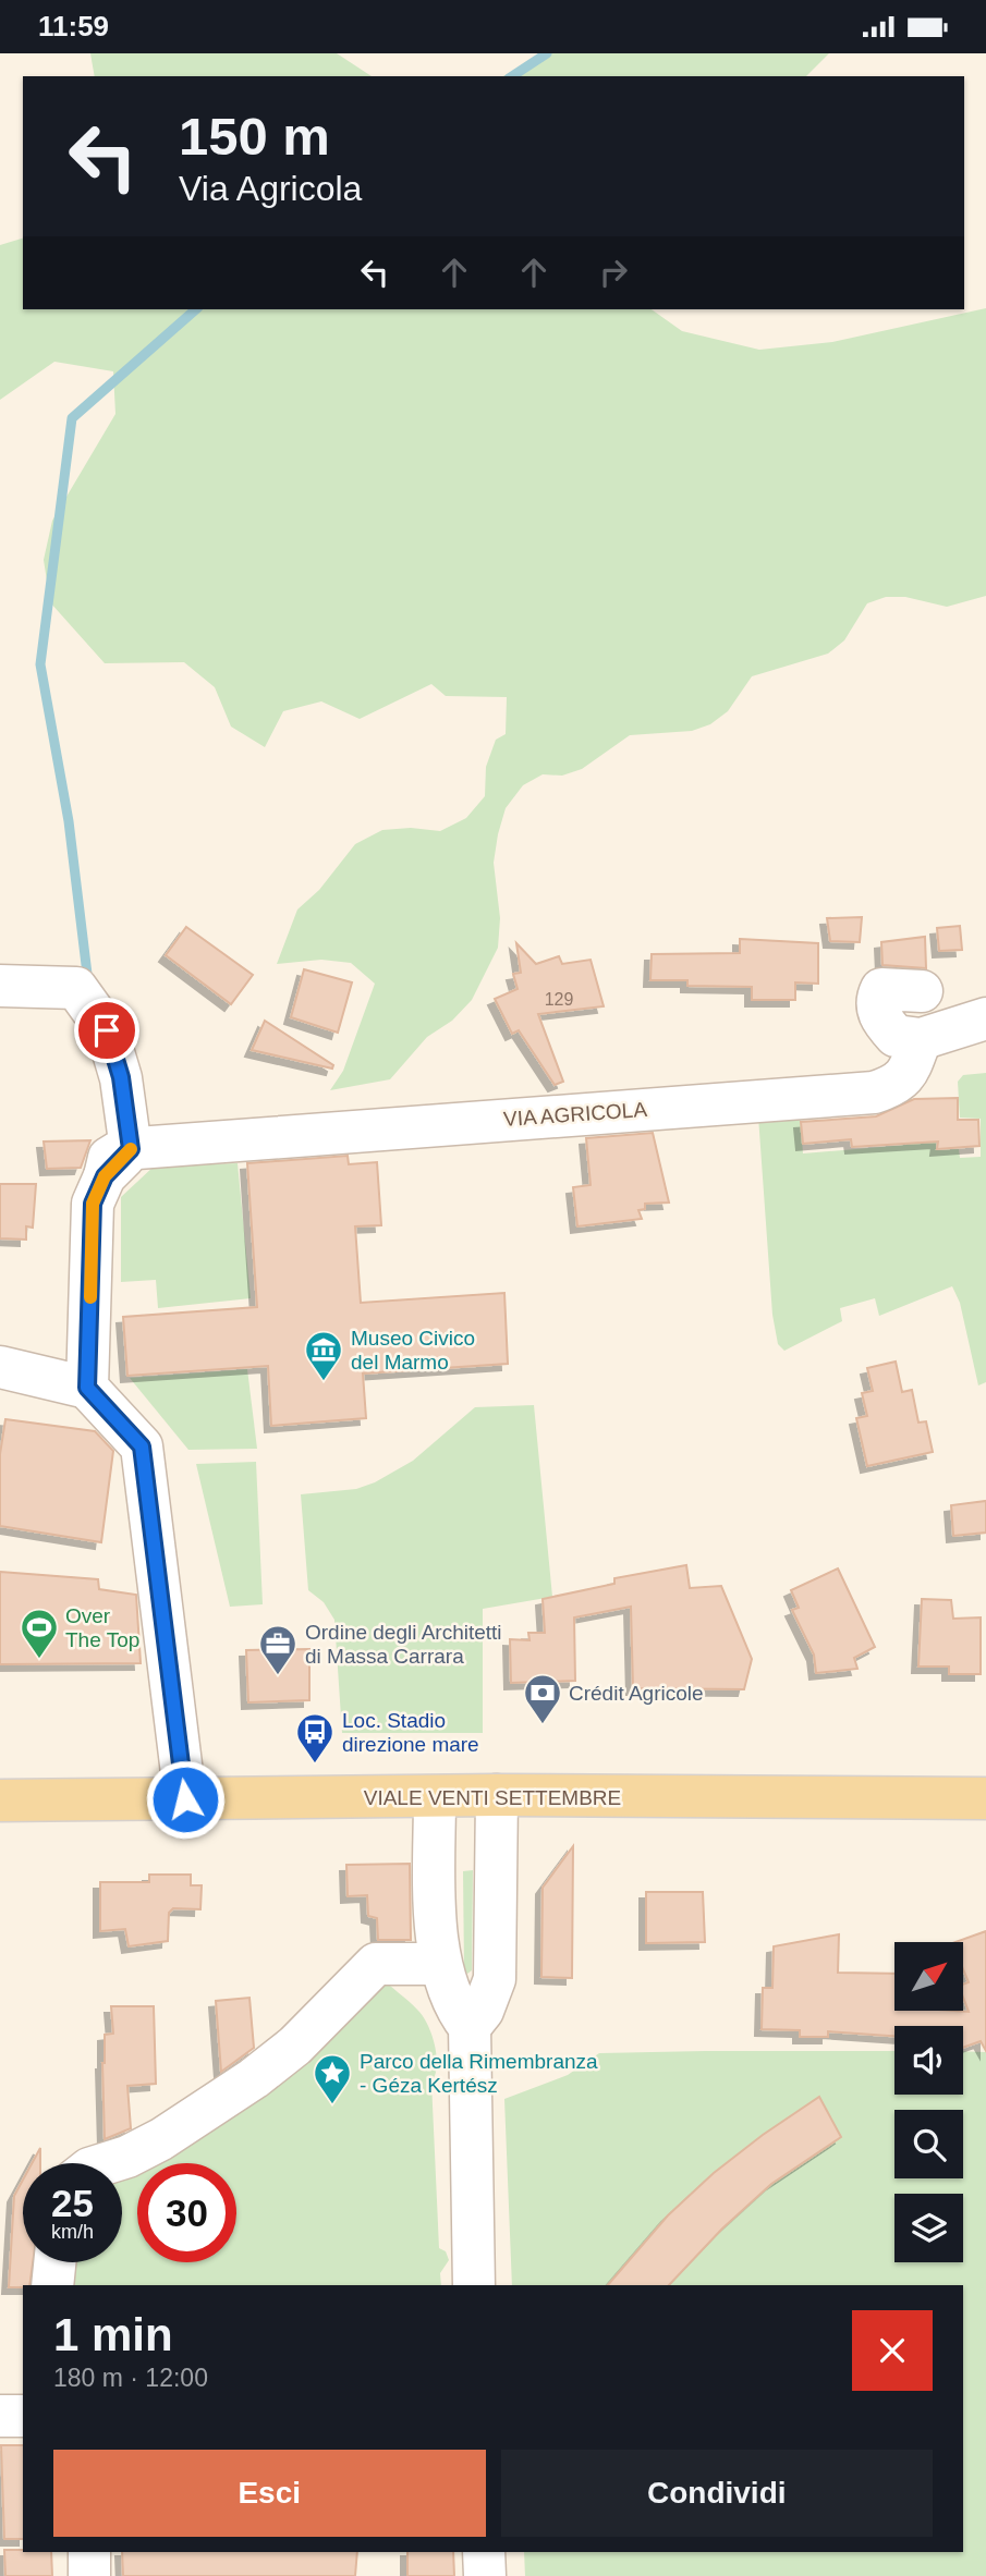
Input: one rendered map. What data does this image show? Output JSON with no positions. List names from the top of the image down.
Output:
{
  "streets": {
    "main road": ["VIALE VENTI SETTEMBRE"],
    "street": ["VIA AGRICOLA"]
  },
  "places": {
    "museum": ["Museo Civico del Marmo"],
    "sports": ["Over The Top"],
    "office": ["Ordine degli Architetti di Massa Carrara"],
    "bank": ["Crédit Agricole"],
    "bus stop": ["Loc. Stadio direzione mare"],
    "place": ["Parco della Rimembranza - Géza Kertész"]
  },
  "house_numbers": ["129"],
  "north": "top right",
  "page": {
    "status": "11:59",
    "turn": ["150 m", "Via Agricola"],
    "speed": "25 km/h",
    "limit": "30",
    "heading": ["1 min", "180 m · 12:00"],
    "buttons": ["Esci", "Condividi"]
  }
}
